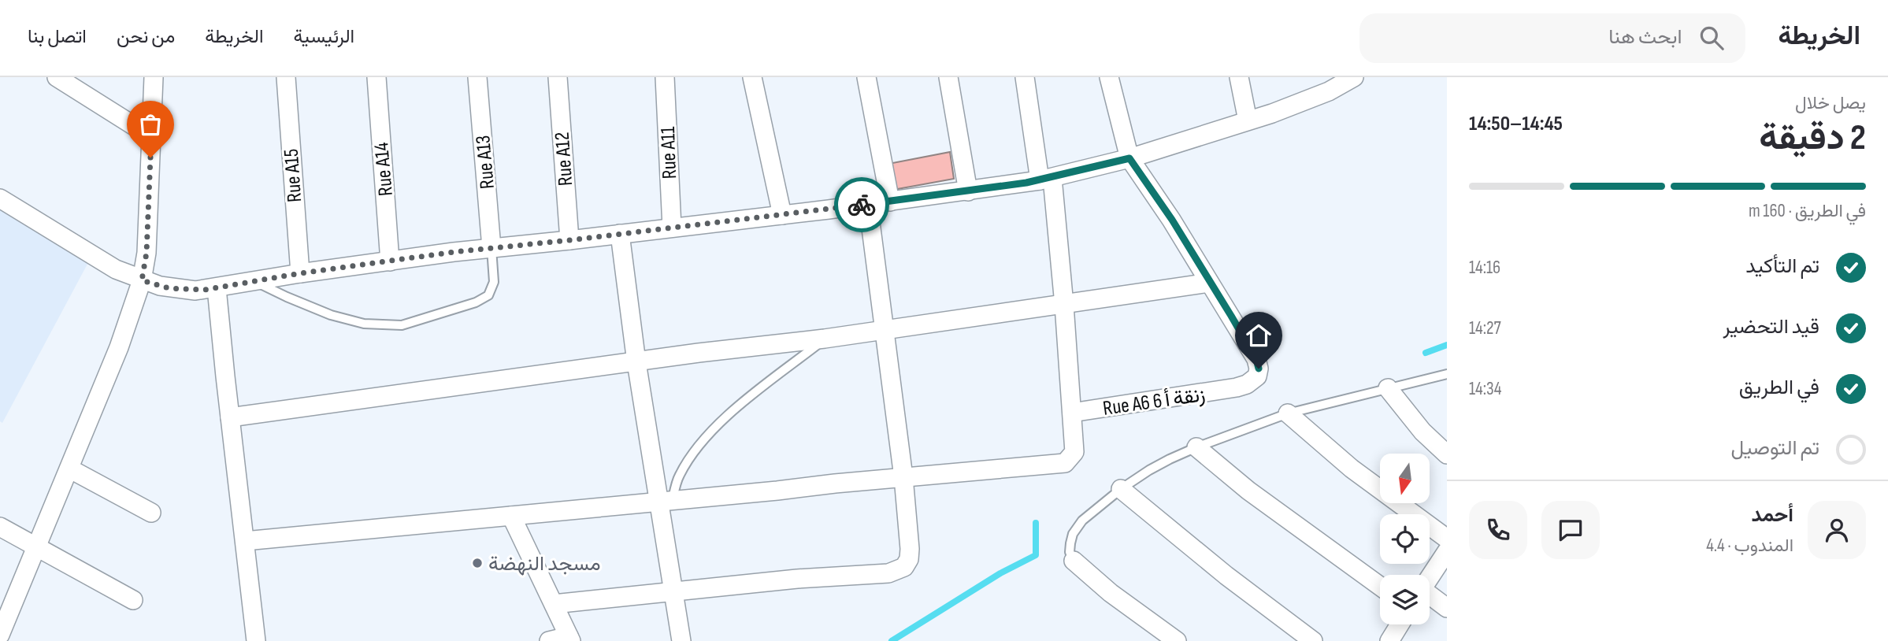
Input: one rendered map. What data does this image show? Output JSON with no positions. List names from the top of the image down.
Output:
{
  "streets": {
    "street": [
      "Rue A11",
      "Rue A12",
      "Rue A13",
      "Rue A14",
      "Rue A15",
      "Rue A6 زنقة أ 6"
    ]
  },
  "places": ["مسجد النهضة"],
  "north": "bottom",
  "page": {
    "header": "الخريطة",
    "search": "ابحث هنا",
    "nav": [
      "الرئيسية",
      "الخريطة",
      "من نحن",
      "اتصل بنا"
    ],
    "heading": ["2 دقيقة", "يصل خلال", "14:45–14:50"],
    "panel": ["أحمد", "المندوب · 4.4"],
    "bar": "في الطريق · 160 m",
    "list": [
      ["تم التأكيد", "14:16"],
      ["قيد التحضير", "14:27"],
      ["في الطريق", "14:34"],
      "تم التوصيل"
    ]
  }
}
